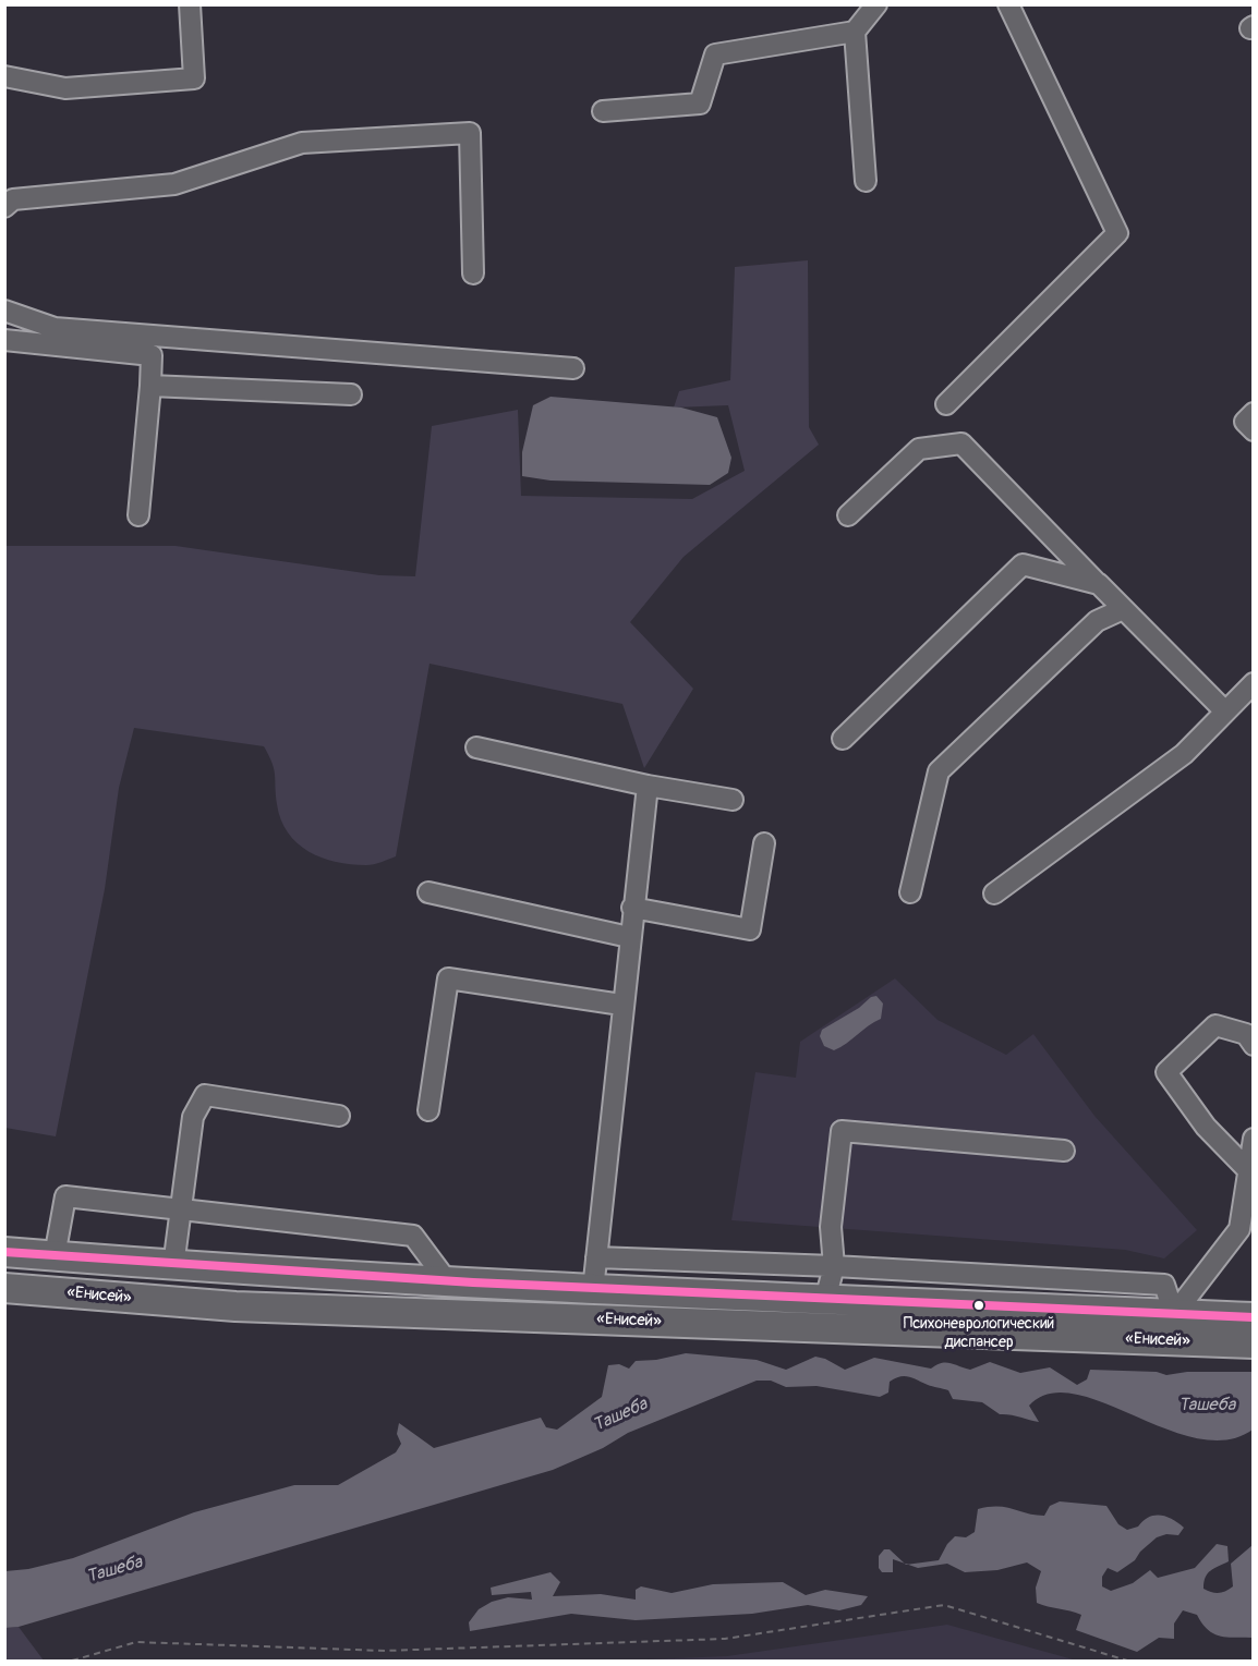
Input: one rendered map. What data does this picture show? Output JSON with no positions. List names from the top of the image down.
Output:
{
  "streets": {
    "highway": ["«Енисей»"]
  },
  "water": ["Ташеба"],
  "places": ["Психоневрологический диспансер"]
}
